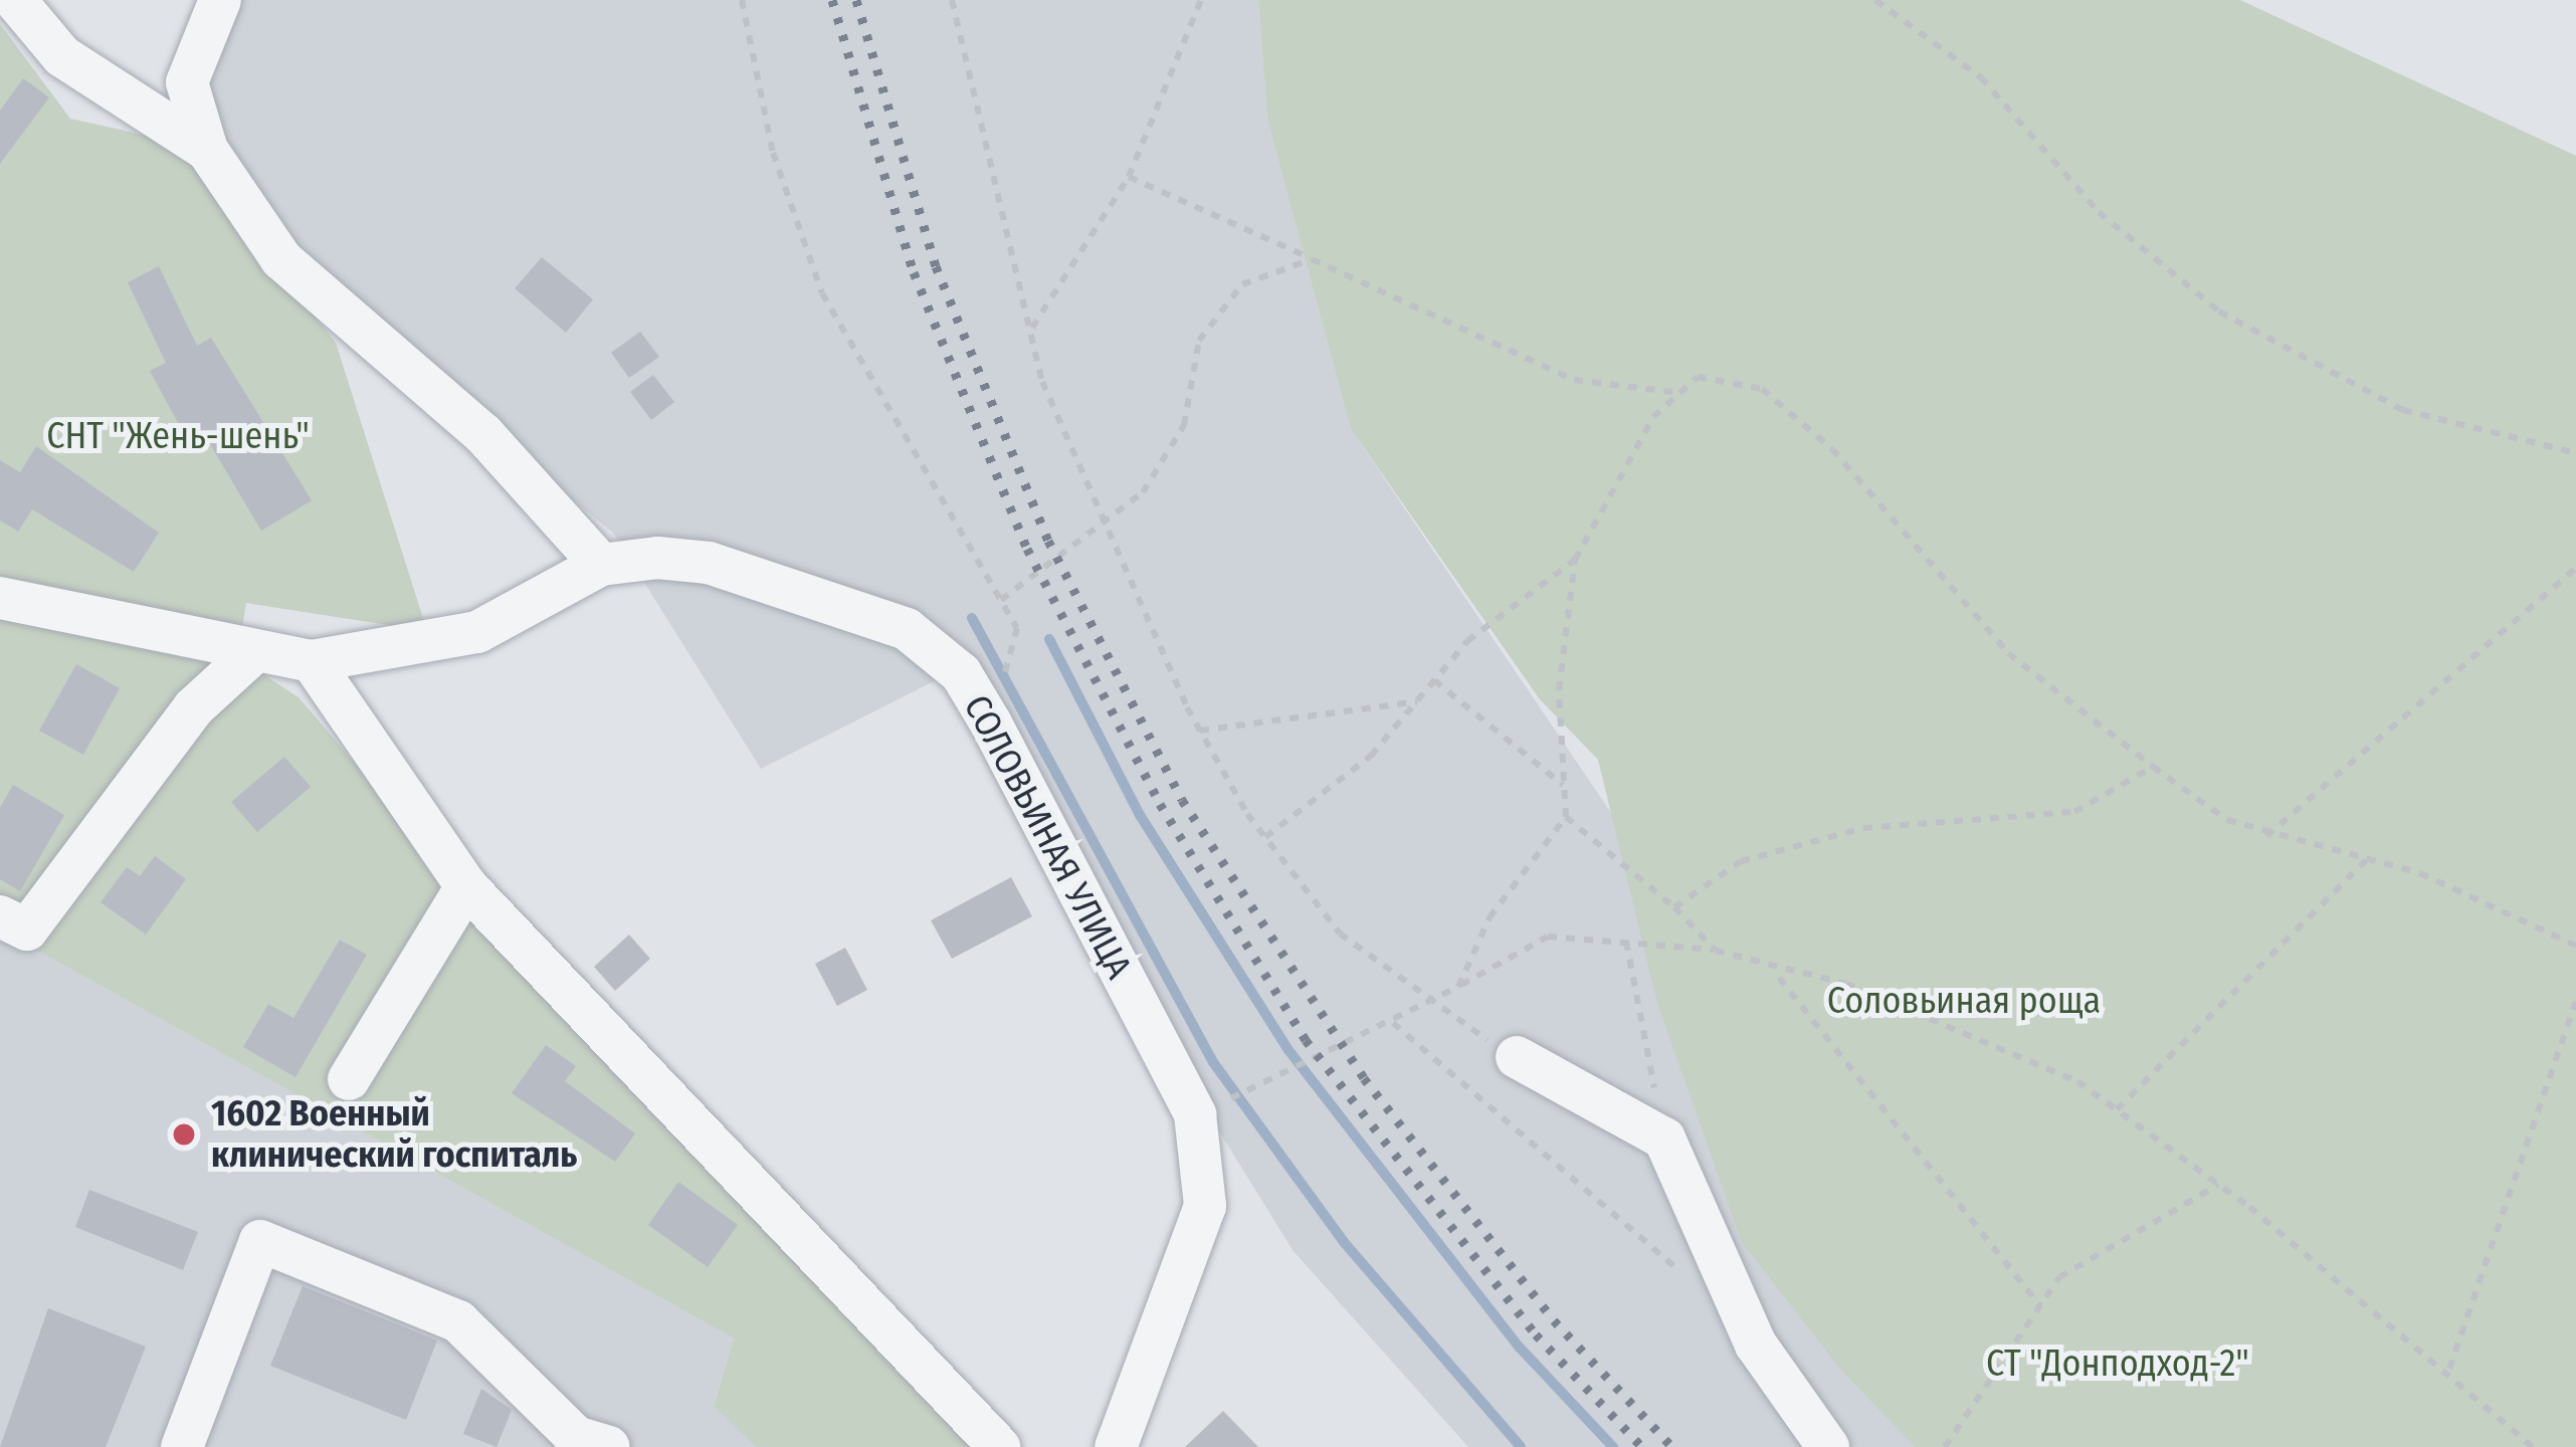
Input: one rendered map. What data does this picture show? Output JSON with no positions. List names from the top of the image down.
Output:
{
  "streets": {
    "street": ["СОЛОВЬИНАЯ УЛИЦА"]
  },
  "parks": ["СНТ \"Жень-шень\"", "Соловьиная роща", "СТ \"Донподход-2\""],
  "places": ["1602 Военный клинический госпиталь"]
}
